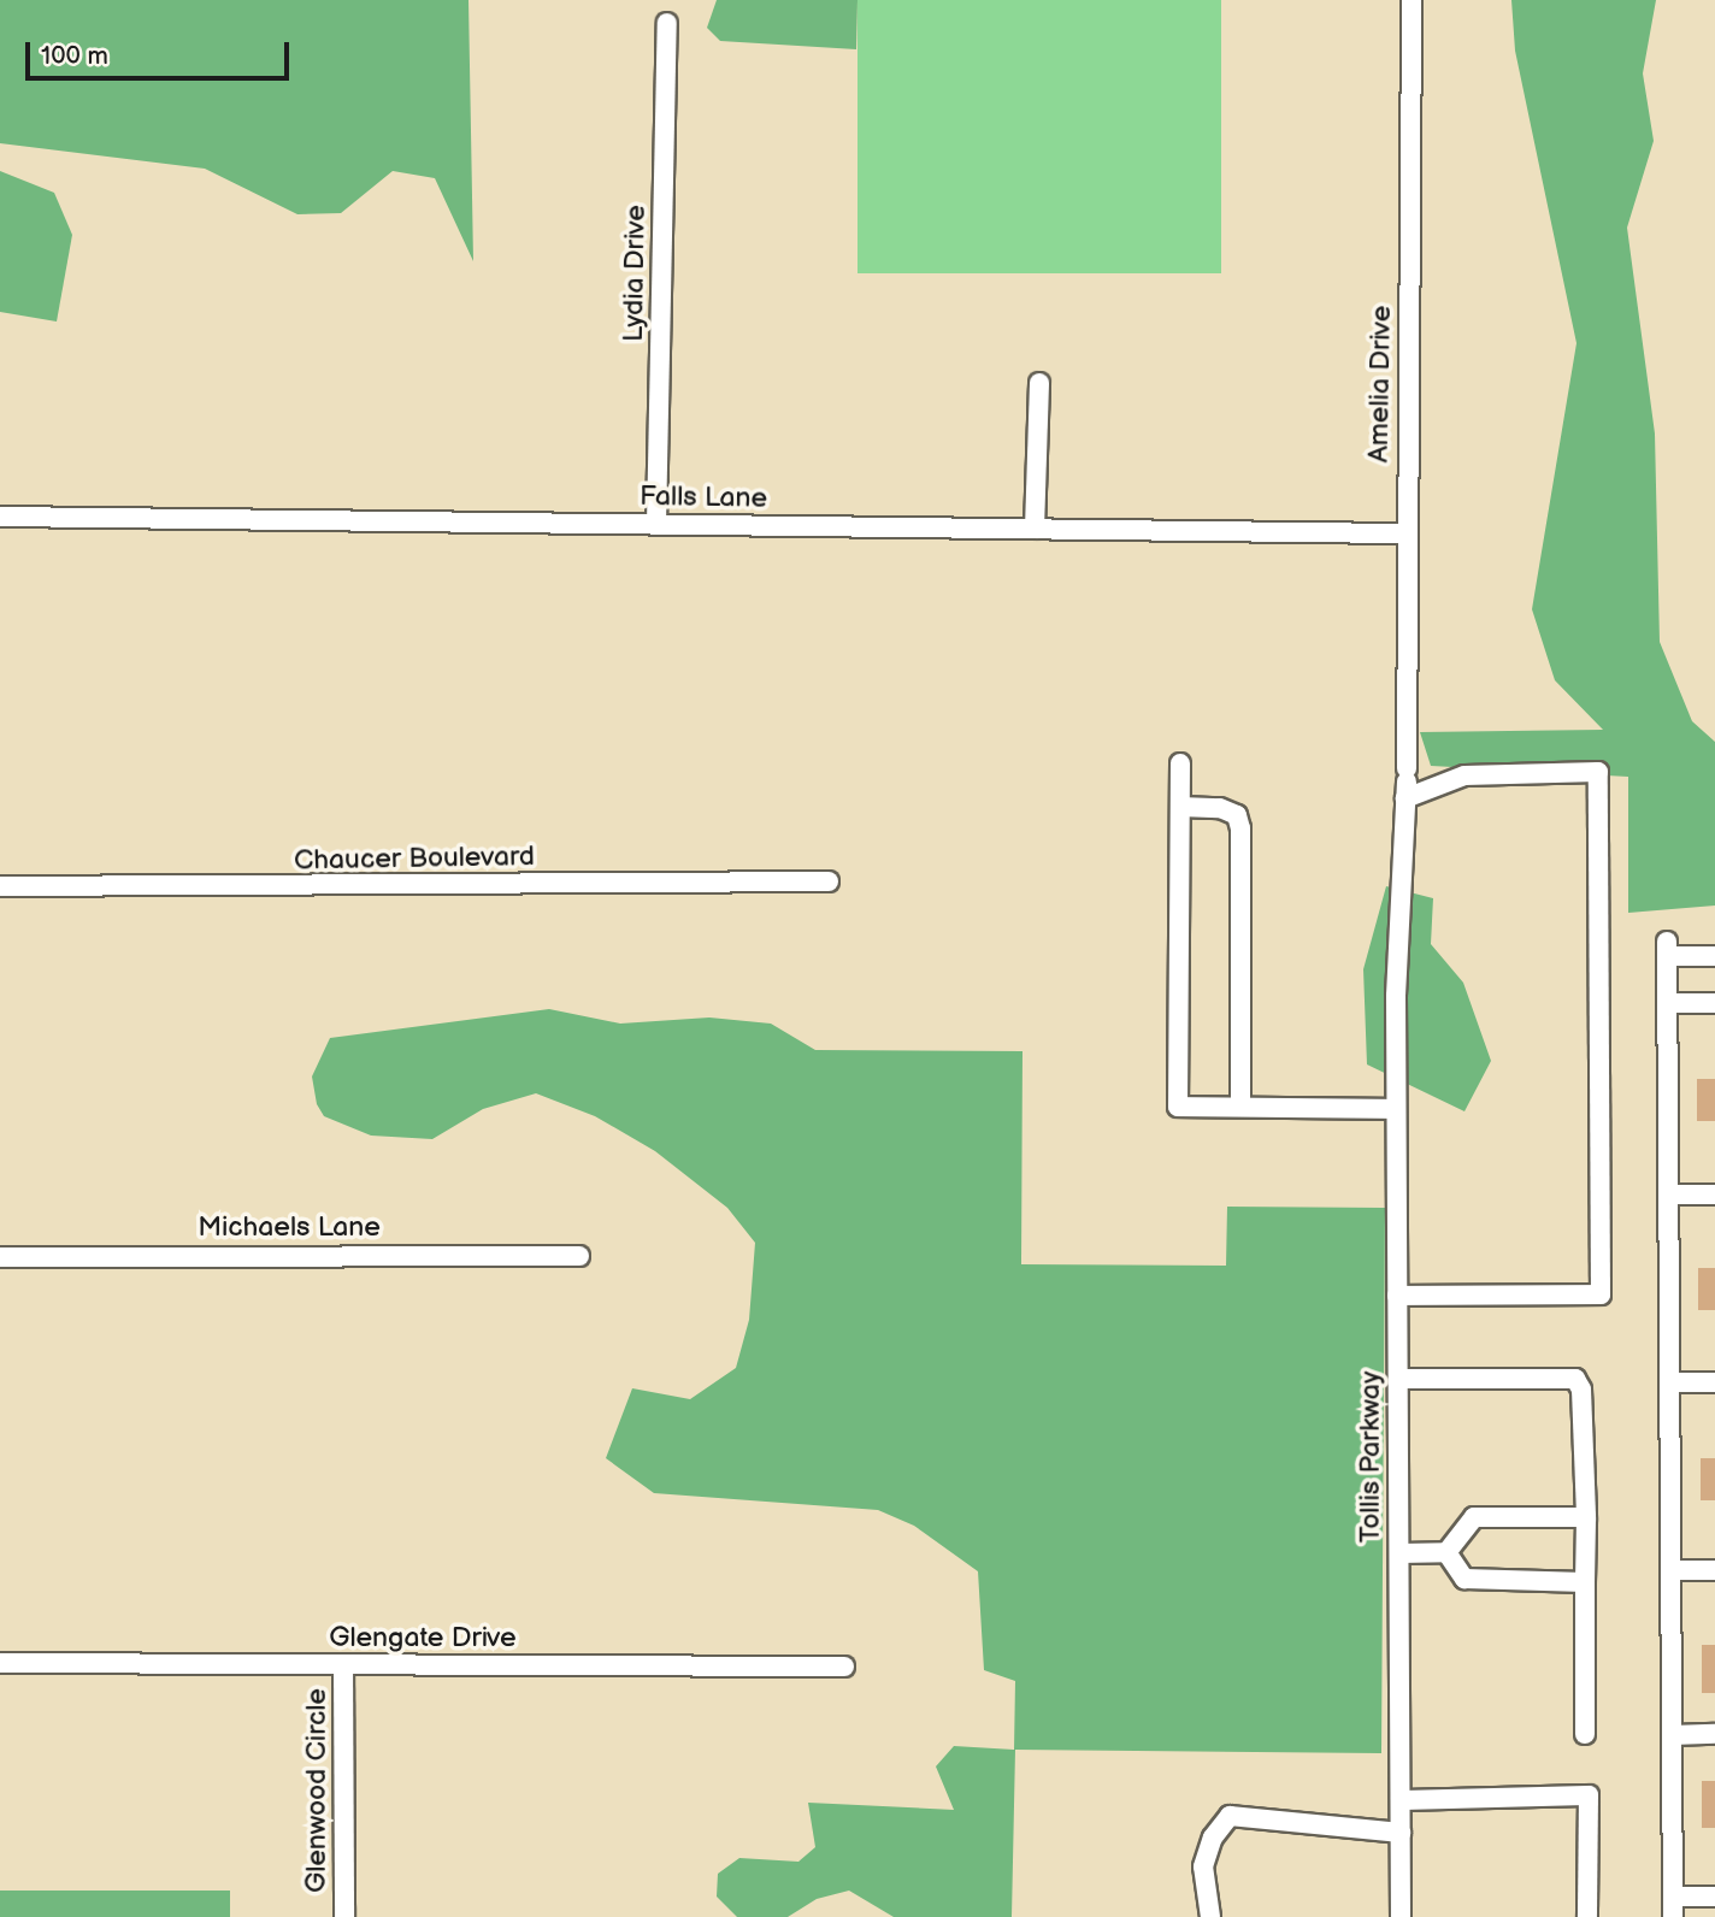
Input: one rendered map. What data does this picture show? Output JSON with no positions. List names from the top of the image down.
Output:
{
  "streets": {
    "street": [
      "Lydia Drive",
      "Amelia Drive",
      "Falls Lane",
      "Chaucer Boulevard",
      "Michaels Lane",
      "Tollis Parkway",
      "Glengate Drive",
      "Glenwood Circle"
    ]
  },
  "crossings": [
    ["Lydia Drive", "Falls Lane"],
    ["Amelia Drive", "Falls Lane"],
    ["Amelia Drive", "Tollis Parkway"],
    ["Glengate Drive", "Glenwood Circle"]
  ],
  "scale_bar": "100 m"
}
